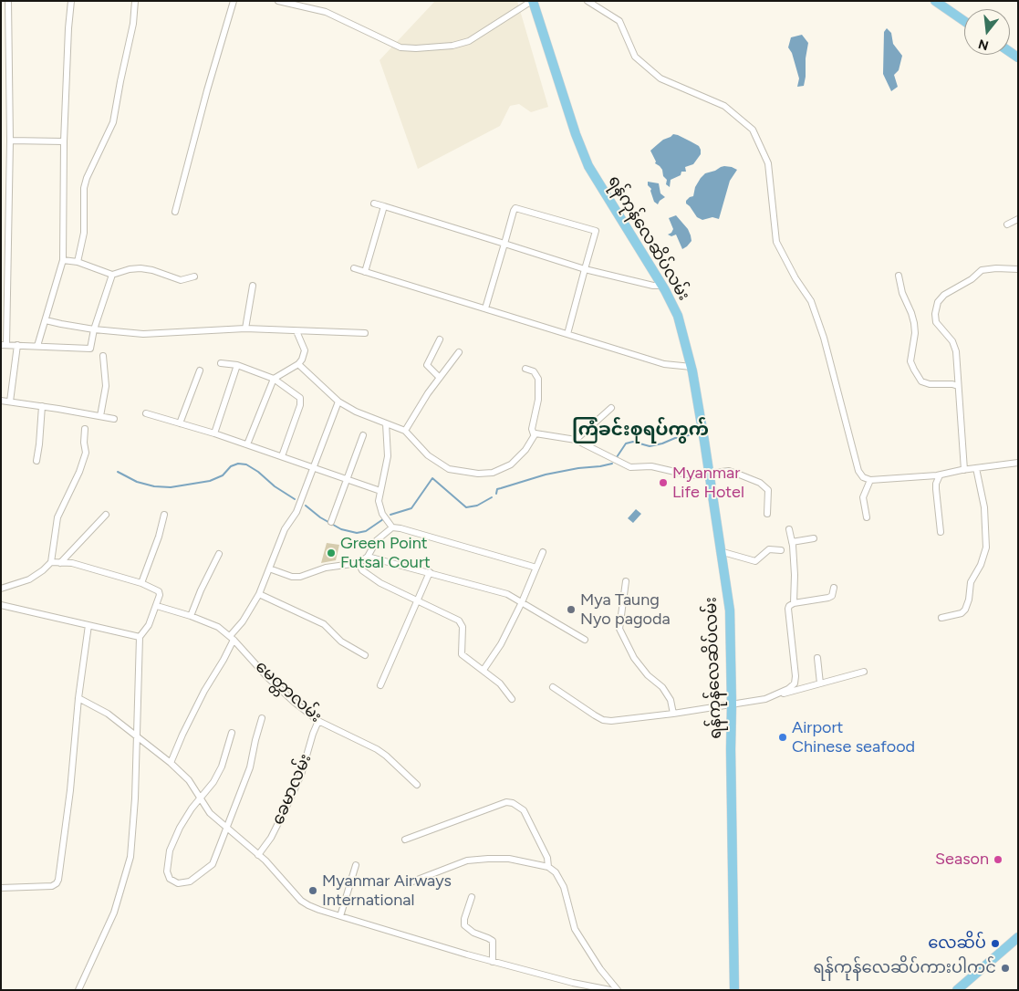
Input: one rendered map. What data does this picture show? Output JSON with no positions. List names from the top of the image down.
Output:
{
  "streets": {
    "main road": ["ရန်ကုန်လေဆိပ်လမ်း"],
    "street": ["မေတ္တာလမ်း", "ခေမာလမ်း"]
  },
  "crossings": [
    ["မေတ္တာလမ်း", "ခေမာလမ်း"]
  ],
  "districts": ["ကြံခင်းစုရပ်ကွက်"],
  "places": [
    "Myanmar Life Hotel",
    "Green Point Futsal Court",
    "Mya Taung Nyo pagoda",
    "Airport Chinese seafood",
    "Season",
    "Myanmar Airways International",
    "လေဆိပ်",
    "ရန်ကုန်လေဆိပ်ကားပါကင်"
  ],
  "north": "bottom"
}
